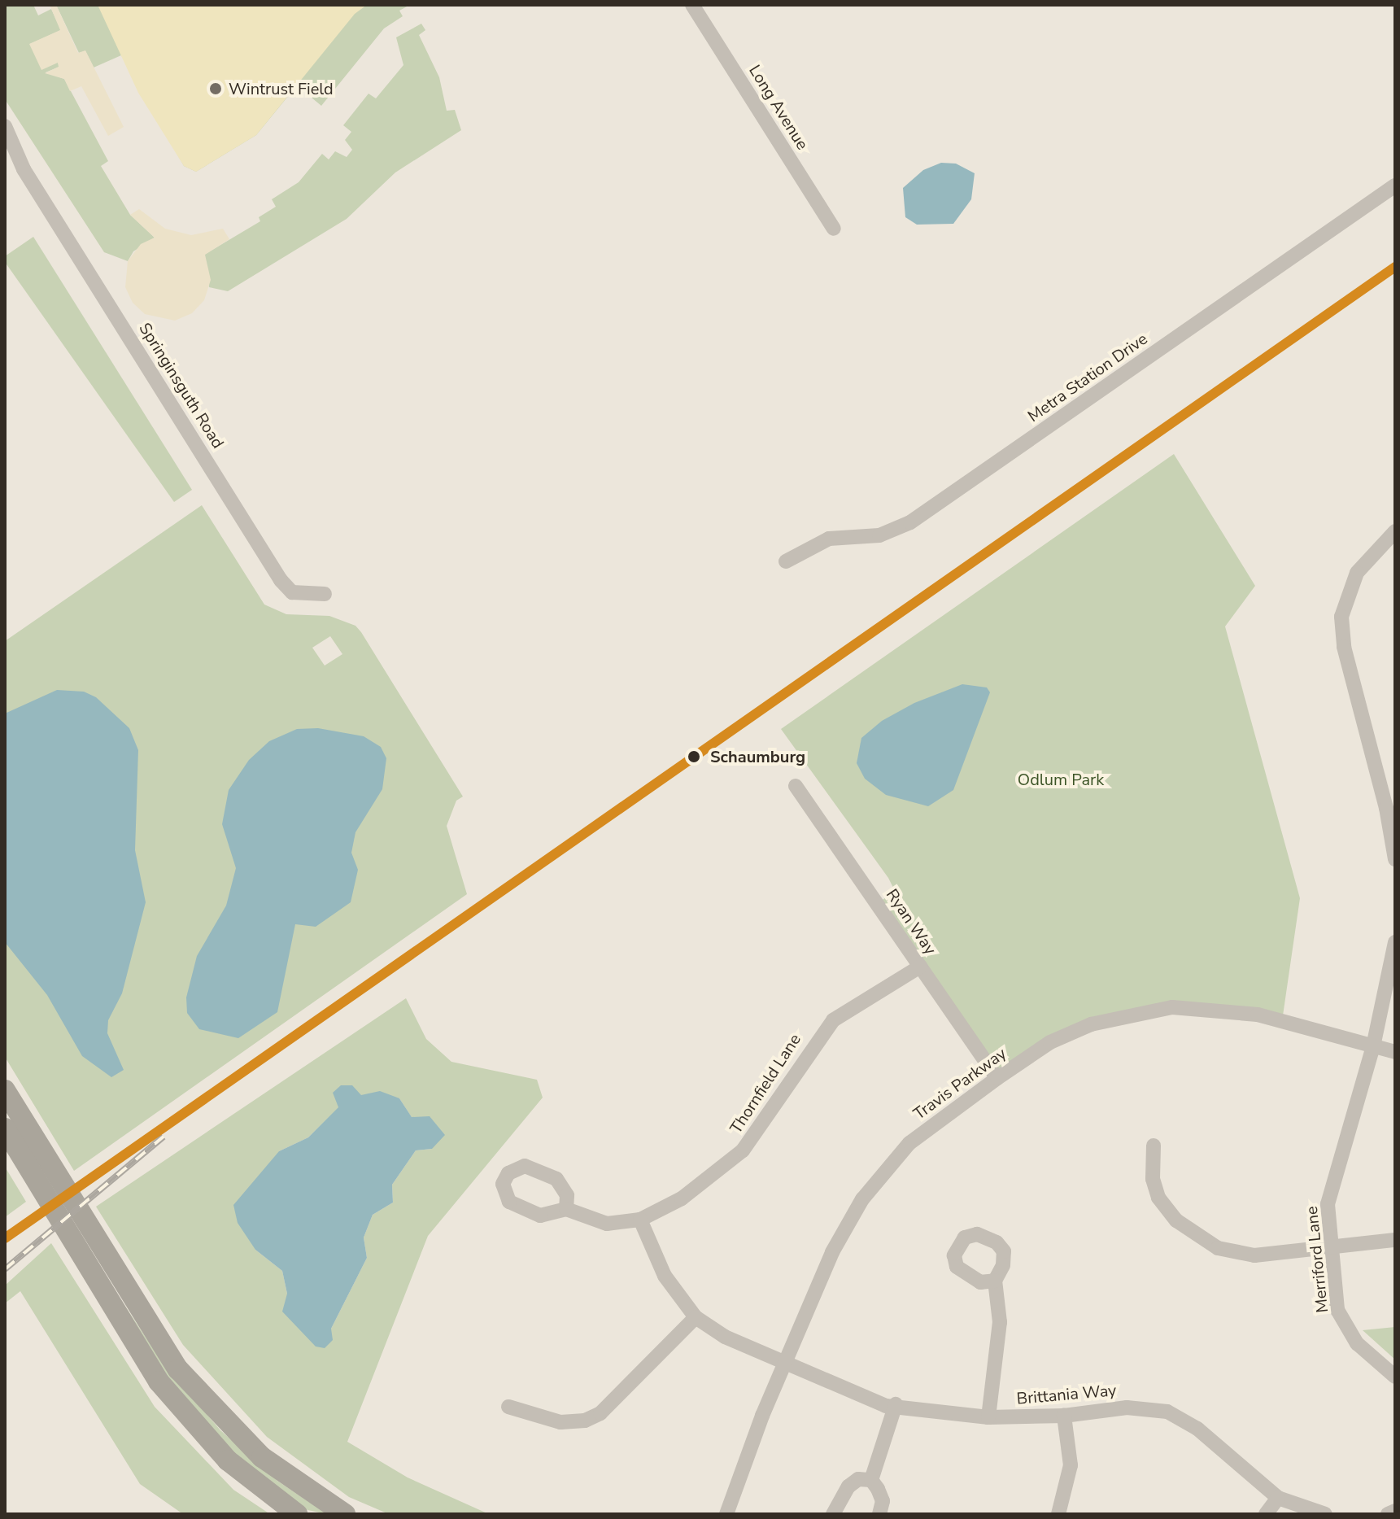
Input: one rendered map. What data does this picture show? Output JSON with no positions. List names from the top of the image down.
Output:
{
  "streets": {
    "street": [
      "Long Avenue",
      "Metra Station Drive",
      "Springinsguth Road",
      "Ryan Way",
      "Thornfield Lane",
      "Travis Parkway",
      "Merriford Lane",
      "Brittania Way"
    ]
  },
  "crossings": [
    ["Ryan Way", "Thornfield Lane"],
    ["Ryan Way", "Travis Parkway"],
    ["Thornfield Lane", "Brittania Way"],
    ["Travis Parkway", "Merriford Lane"],
    ["Travis Parkway", "Brittania Way"]
  ],
  "parks": ["Odlum Park"],
  "places": ["Wintrust Field", "Schaumburg"]
}
